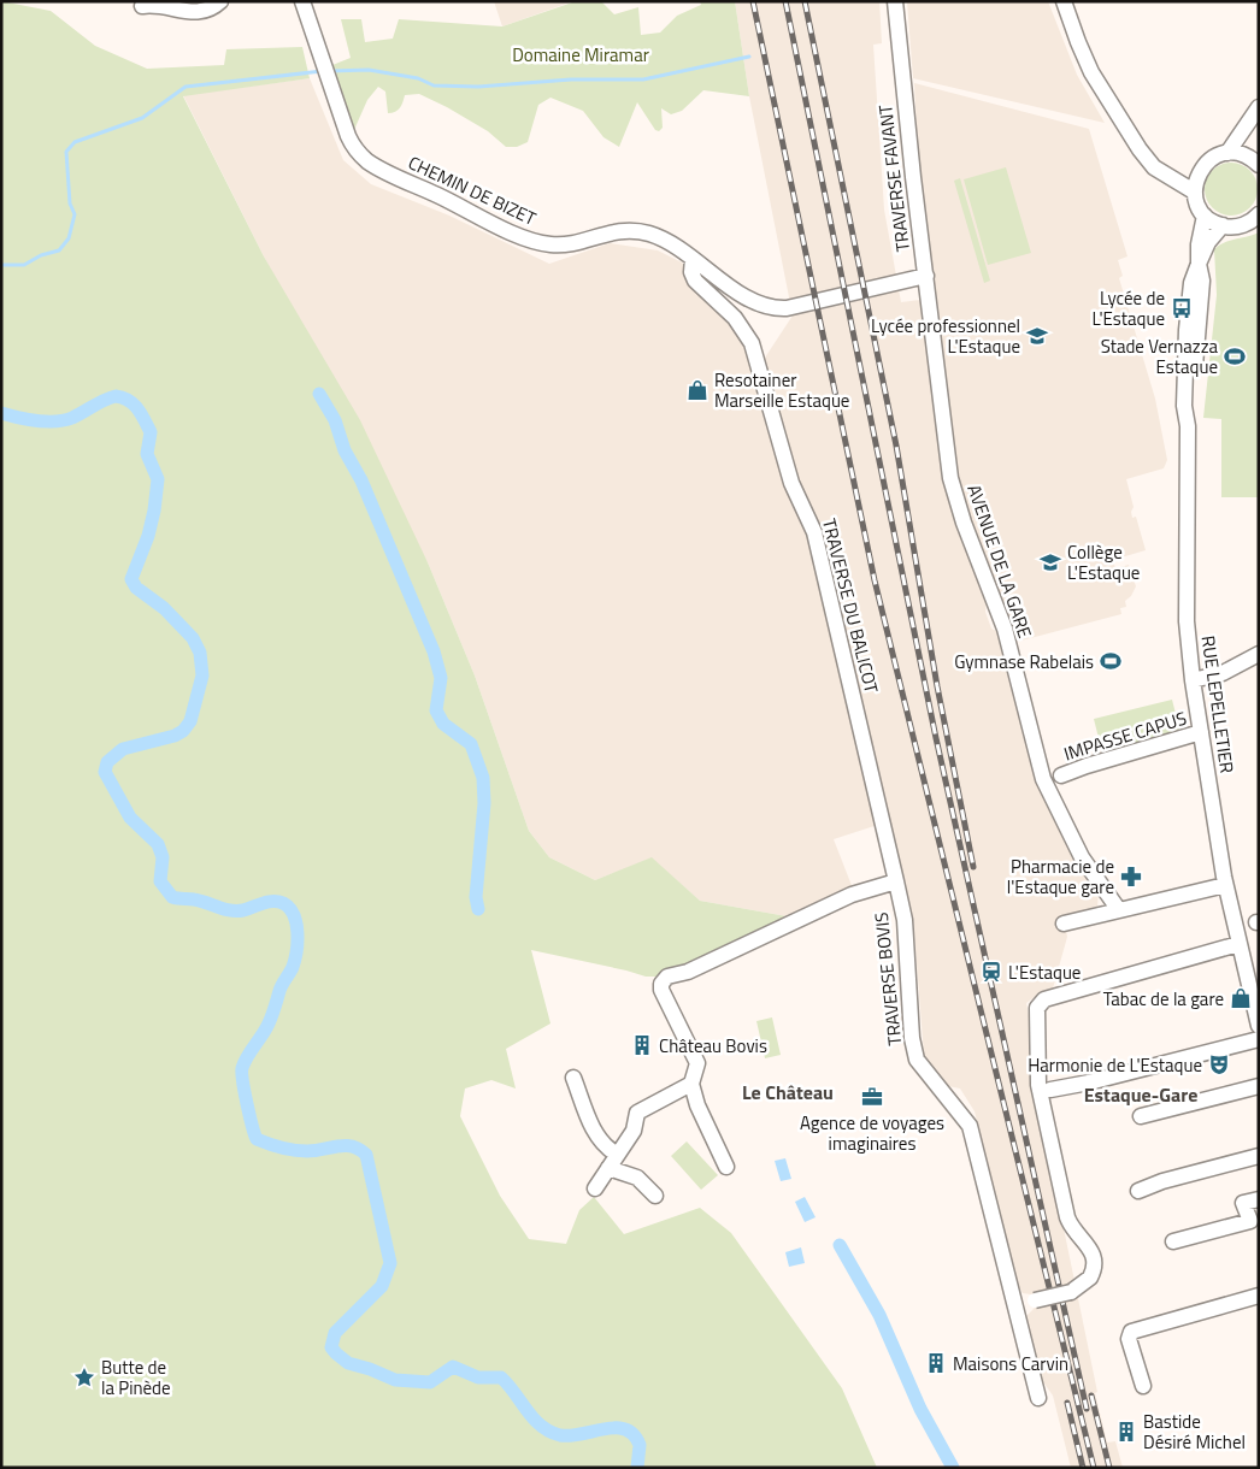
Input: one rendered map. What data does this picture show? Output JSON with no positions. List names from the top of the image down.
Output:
{
  "streets": {
    "street": [
      "TRAVERSE FAVANT",
      "CHEMIN DE BIZET",
      "AVENUE DE LA GARE",
      "TRAVERSE DU BALICOT",
      "RUE LEPELLETIER",
      "IMPASSE CAPUS",
      "TRAVERSE BOVIS"
    ]
  },
  "crossings": [
    ["TRAVERSE FAVANT", "CHEMIN DE BIZET"],
    ["TRAVERSE FAVANT", "AVENUE DE LA GARE"],
    ["CHEMIN DE BIZET", "AVENUE DE LA GARE"],
    ["CHEMIN DE BIZET", "TRAVERSE DU BALICOT"],
    ["TRAVERSE DU BALICOT", "TRAVERSE BOVIS"],
    ["RUE LEPELLETIER", "IMPASSE CAPUS"]
  ],
  "districts": ["Le Château", "Estaque-Gare"],
  "parks": ["Domaine Miramar"],
  "places": {
    "bus stop": ["Lycée de L'Estaque"],
    "school or university": ["Lycée professionnel L'Estaque", "Collège L'Estaque"],
    "sports": ["Stade Vernazza Estaque", "Gymnase Rabelais"],
    "shop": ["Resotainer Marseille Estaque", "Tabac de la gare"],
    "pharmacy": ["Pharmacie de l'Estaque gare"],
    "station": ["L'Estaque"],
    "building": ["Château Bovis", "Maisons Carvin", "Bastide Désiré Michel"],
    "theatre": ["Harmonie de L'Estaque"],
    "office": ["Agence de voyages imaginaires"],
    "place": ["Butte de la Pinède"]
  }
}
